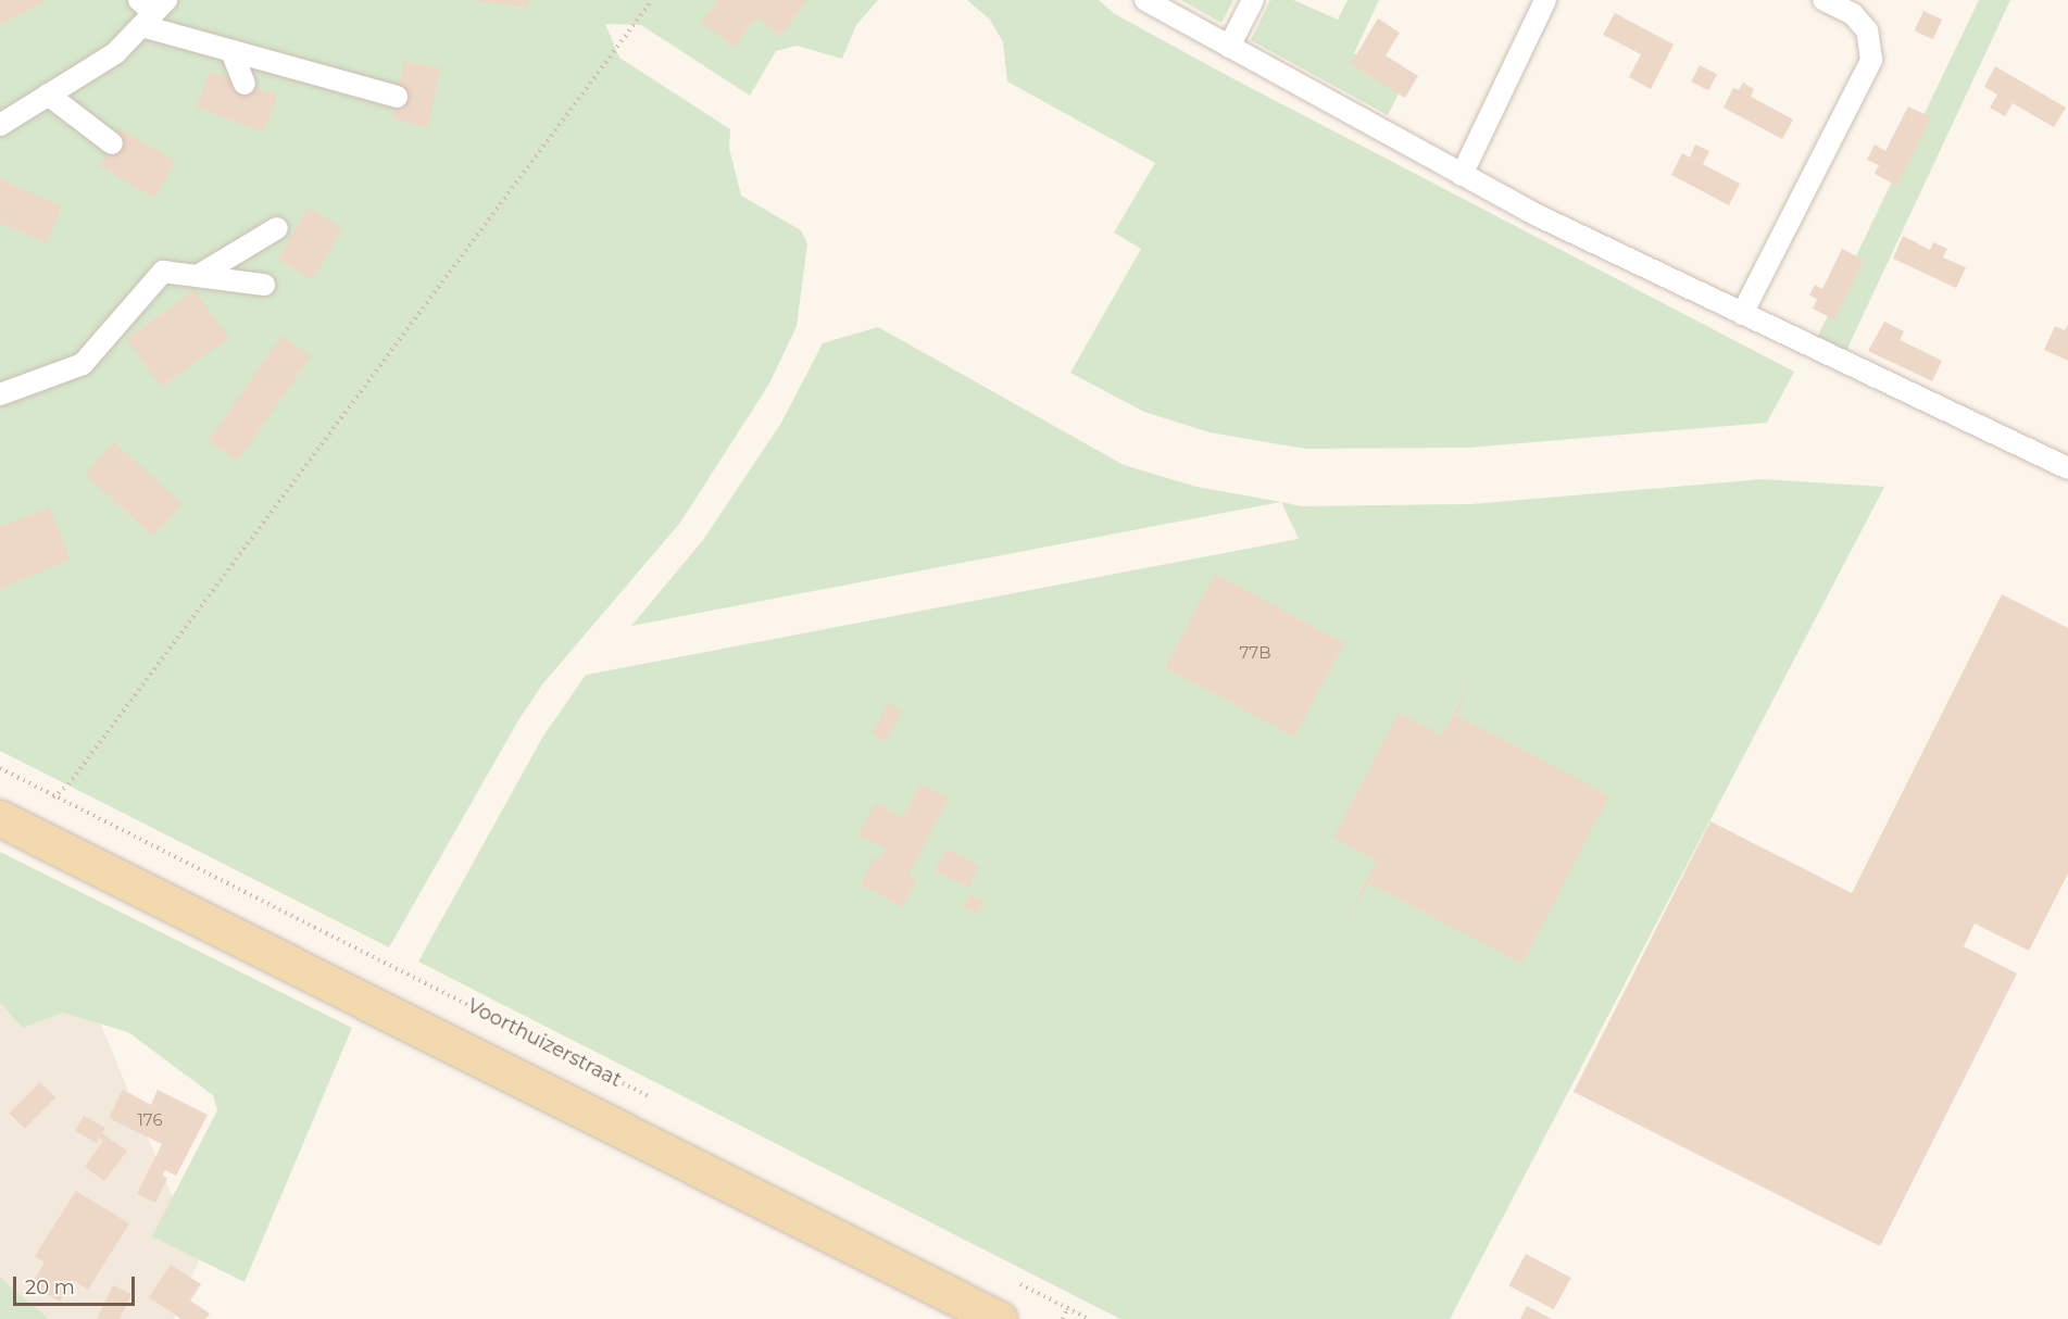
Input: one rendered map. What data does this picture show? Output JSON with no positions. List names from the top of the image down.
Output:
{
  "streets": {
    "path": ["Voorthuizerstraat"]
  },
  "house_numbers": ["77B", "176"],
  "scale_bar": "20 m"
}
